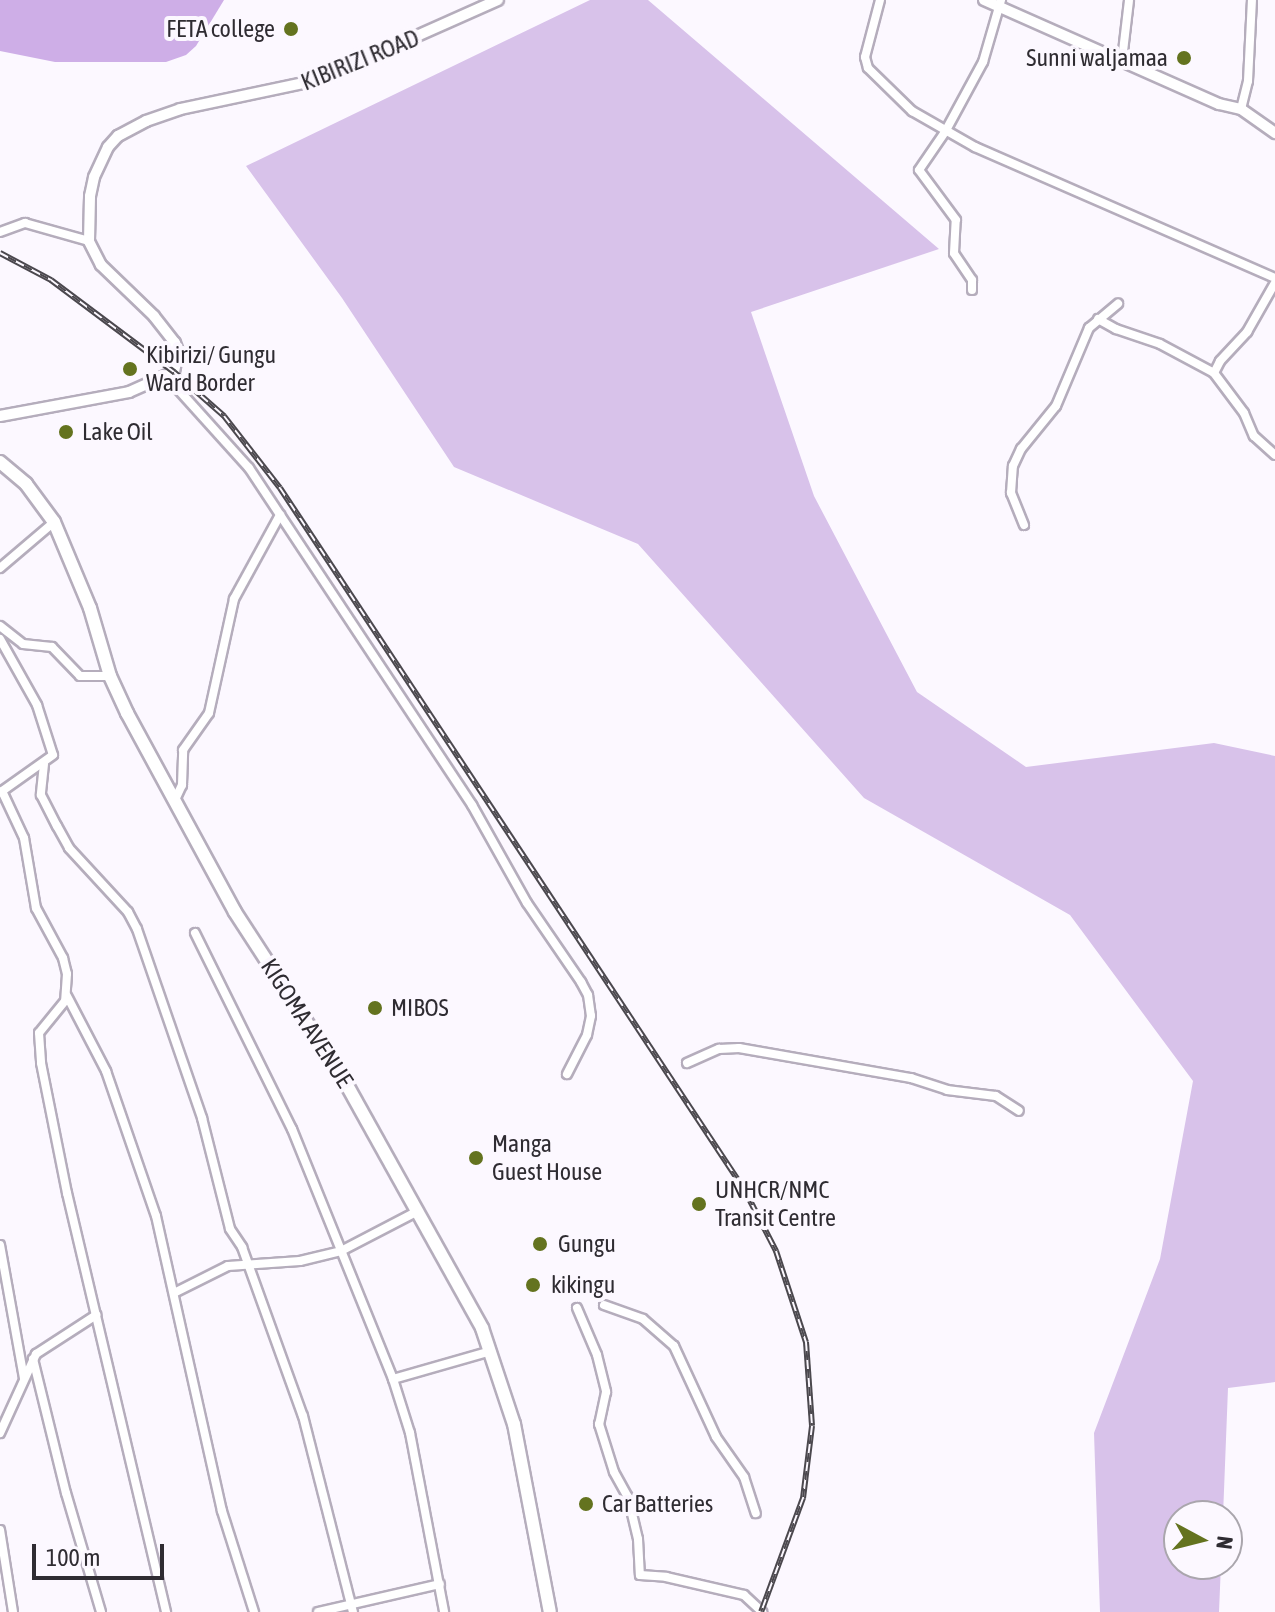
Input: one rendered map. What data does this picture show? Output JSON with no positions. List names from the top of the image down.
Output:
{
  "streets": {
    "main road": ["KIGOMA AVENUE"],
    "street": ["KIBIRIZI ROAD"]
  },
  "places": [
    "FETA college",
    "Sunni waljamaa",
    "Kibirizi/ Gungu Ward Border",
    "Lake Oil",
    "MIBOS",
    "Manga Guest House",
    "UNHCR/NMC Transit Centre",
    "Gungu",
    "kikingu",
    "Car Batteries"
  ],
  "scale_bar": "100 m",
  "north": "right"
}
